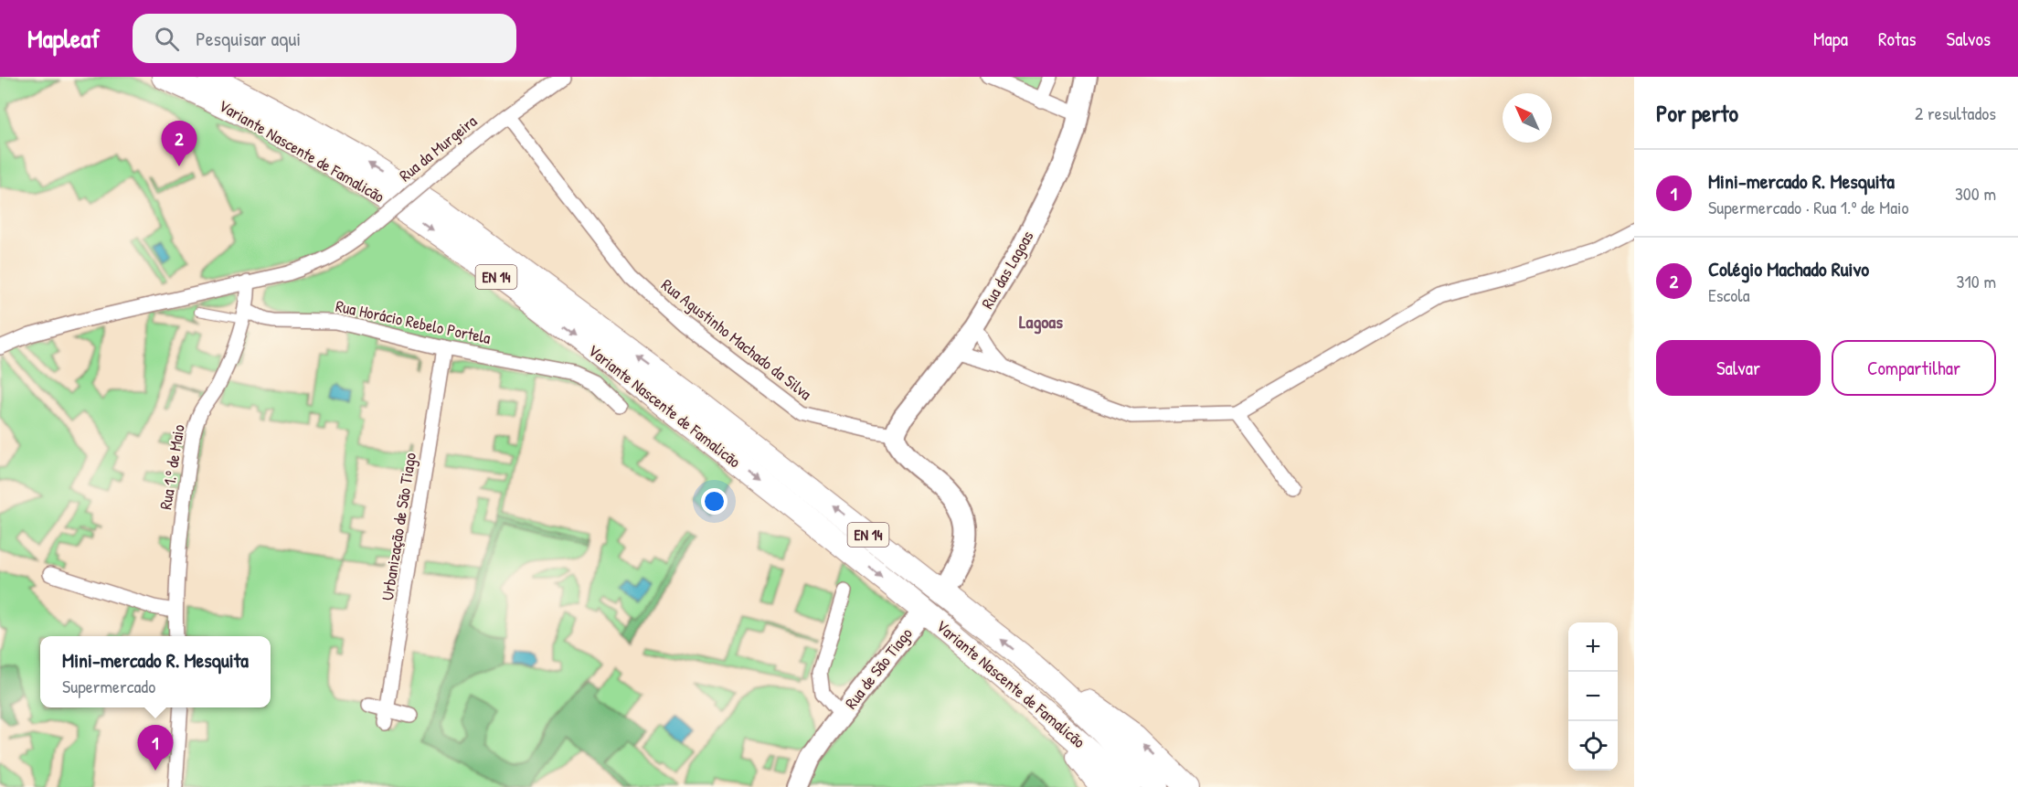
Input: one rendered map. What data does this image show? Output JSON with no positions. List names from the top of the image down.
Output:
{
  "streets": {
    "highway": ["Variante Nascente de Famalicão", "EN 14"],
    "main road": ["Rua das Lagoas", "Rua de São Tiago"],
    "street": [
      "Rua da Murgeira",
      "Rua Horácio Rebelo Portela",
      "Rua Agustinho Machado da Silva",
      "Rua 1.º de Maio",
      "Urbanização de São Tiago"
    ]
  },
  "crossings": [
    ["Rua da Murgeira", "Rua Agustinho Machado da Silva"],
    ["Rua das Lagoas", "Rua Agustinho Machado da Silva"],
    ["Rua Horácio Rebelo Portela", "Rua 1.º de Maio"],
    ["Rua Horácio Rebelo Portela", "Urbanização de São Tiago"]
  ],
  "districts": ["Lagoas"],
  "north": "top left",
  "page": {
    "header": "Mapleaf",
    "search": "Pesquisar aqui",
    "nav": ["Mapa", "Rotas", "Salvos"],
    "heading": ["Por perto", "2 resultados"],
    "pins": ["2", "1"],
    "list": [
      {
        "mark": "1",
        "name": "Mini-mercado R. Mesquita",
        "note": "Supermercado · Rua 1.º de Maio",
        "value": "300 m"
      },
      {
        "mark": "2",
        "name": "Colégio Machado Ruivo",
        "note": "Escola",
        "value": "310 m"
      }
    ],
    "buttons": ["Salvar", "Compartilhar"],
    "map_buttons": ["+", "−"],
    "popup": ["Mini-mercado R. Mesquita", "Supermercado"]
  }
}
